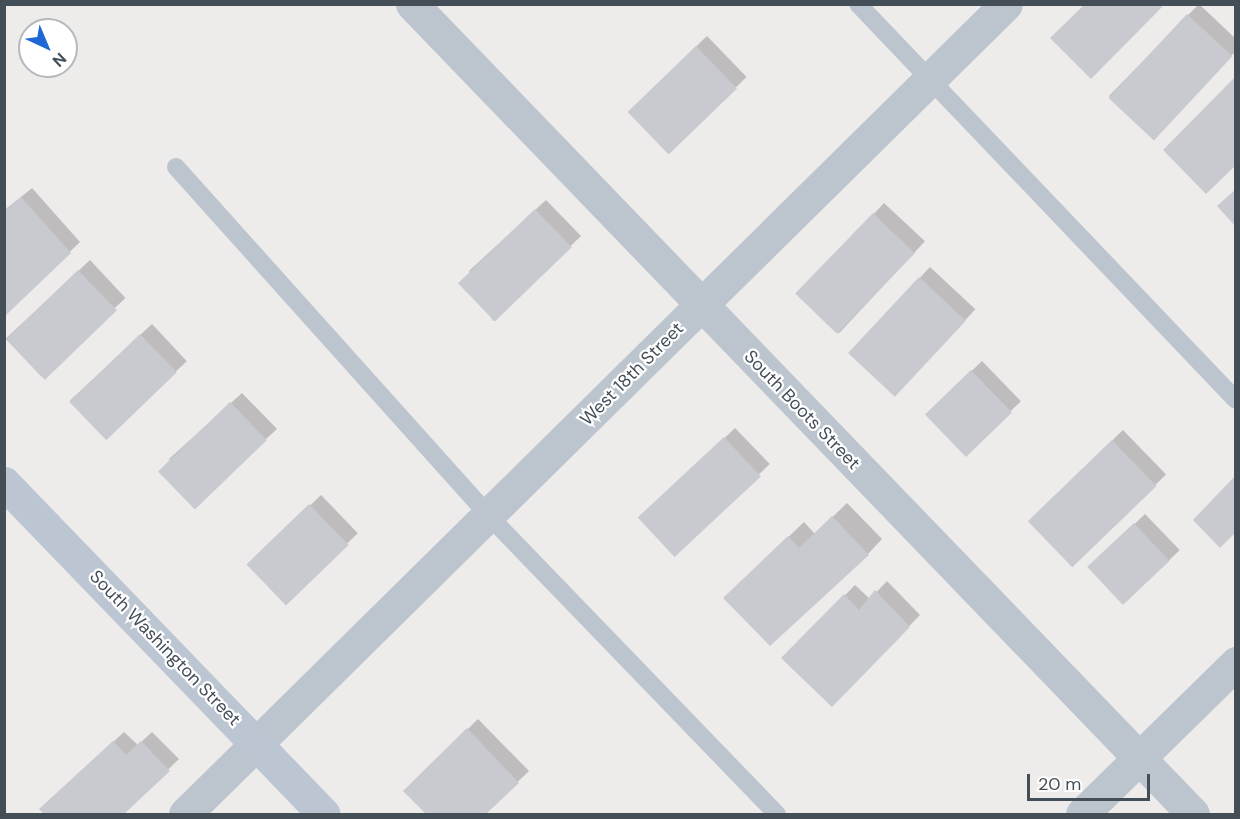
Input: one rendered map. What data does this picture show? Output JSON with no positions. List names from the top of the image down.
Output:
{
  "streets": {
    "main road": ["South Washington Street"],
    "street": ["West 18th Street", "South Boots Street"]
  },
  "crossings": [
    ["West 18th Street", "South Boots Street"],
    ["West 18th Street", "South Washington Street"]
  ],
  "scale_bar": "20 m",
  "north": "bottom right"
}
